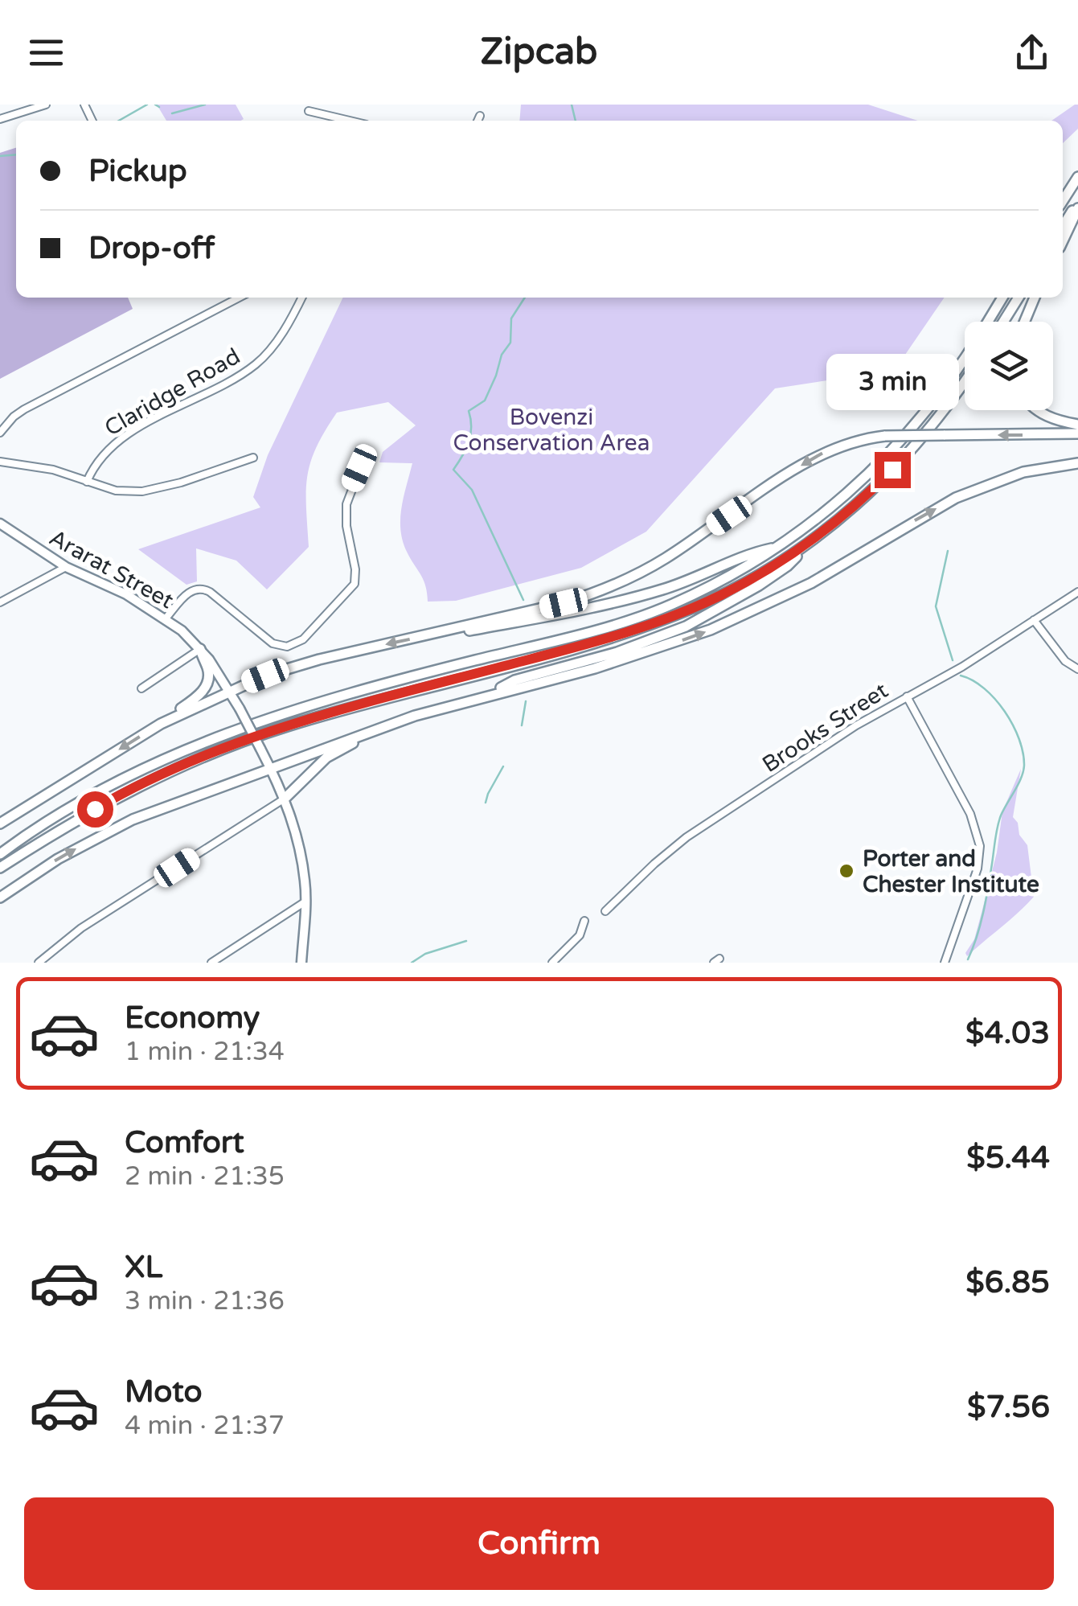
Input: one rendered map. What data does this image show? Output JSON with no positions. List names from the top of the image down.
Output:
{
  "streets": {
    "main road": ["Ararat Street"],
    "street": ["Claridge Road", "Brooks Street"]
  },
  "parks": ["Bovenzi Conservation Area"],
  "places": ["Porter and Chester Institute"],
  "page": {
    "header": "Zipcab",
    "banner": ["Pickup", "Drop-off"],
    "bubble": "3 min",
    "list": [
      {
        "name": "Economy",
        "note": "1 min · 21:34",
        "value": "$4.03"
      },
      {
        "name": "Comfort",
        "note": "2 min · 21:35",
        "value": "$5.44"
      },
      {
        "name": "XL",
        "note": "3 min · 21:36",
        "value": "$6.85"
      },
      {
        "name": "Moto",
        "note": "4 min · 21:37",
        "value": "$7.56"
      }
    ],
    "buttons": "Confirm"
  }
}
